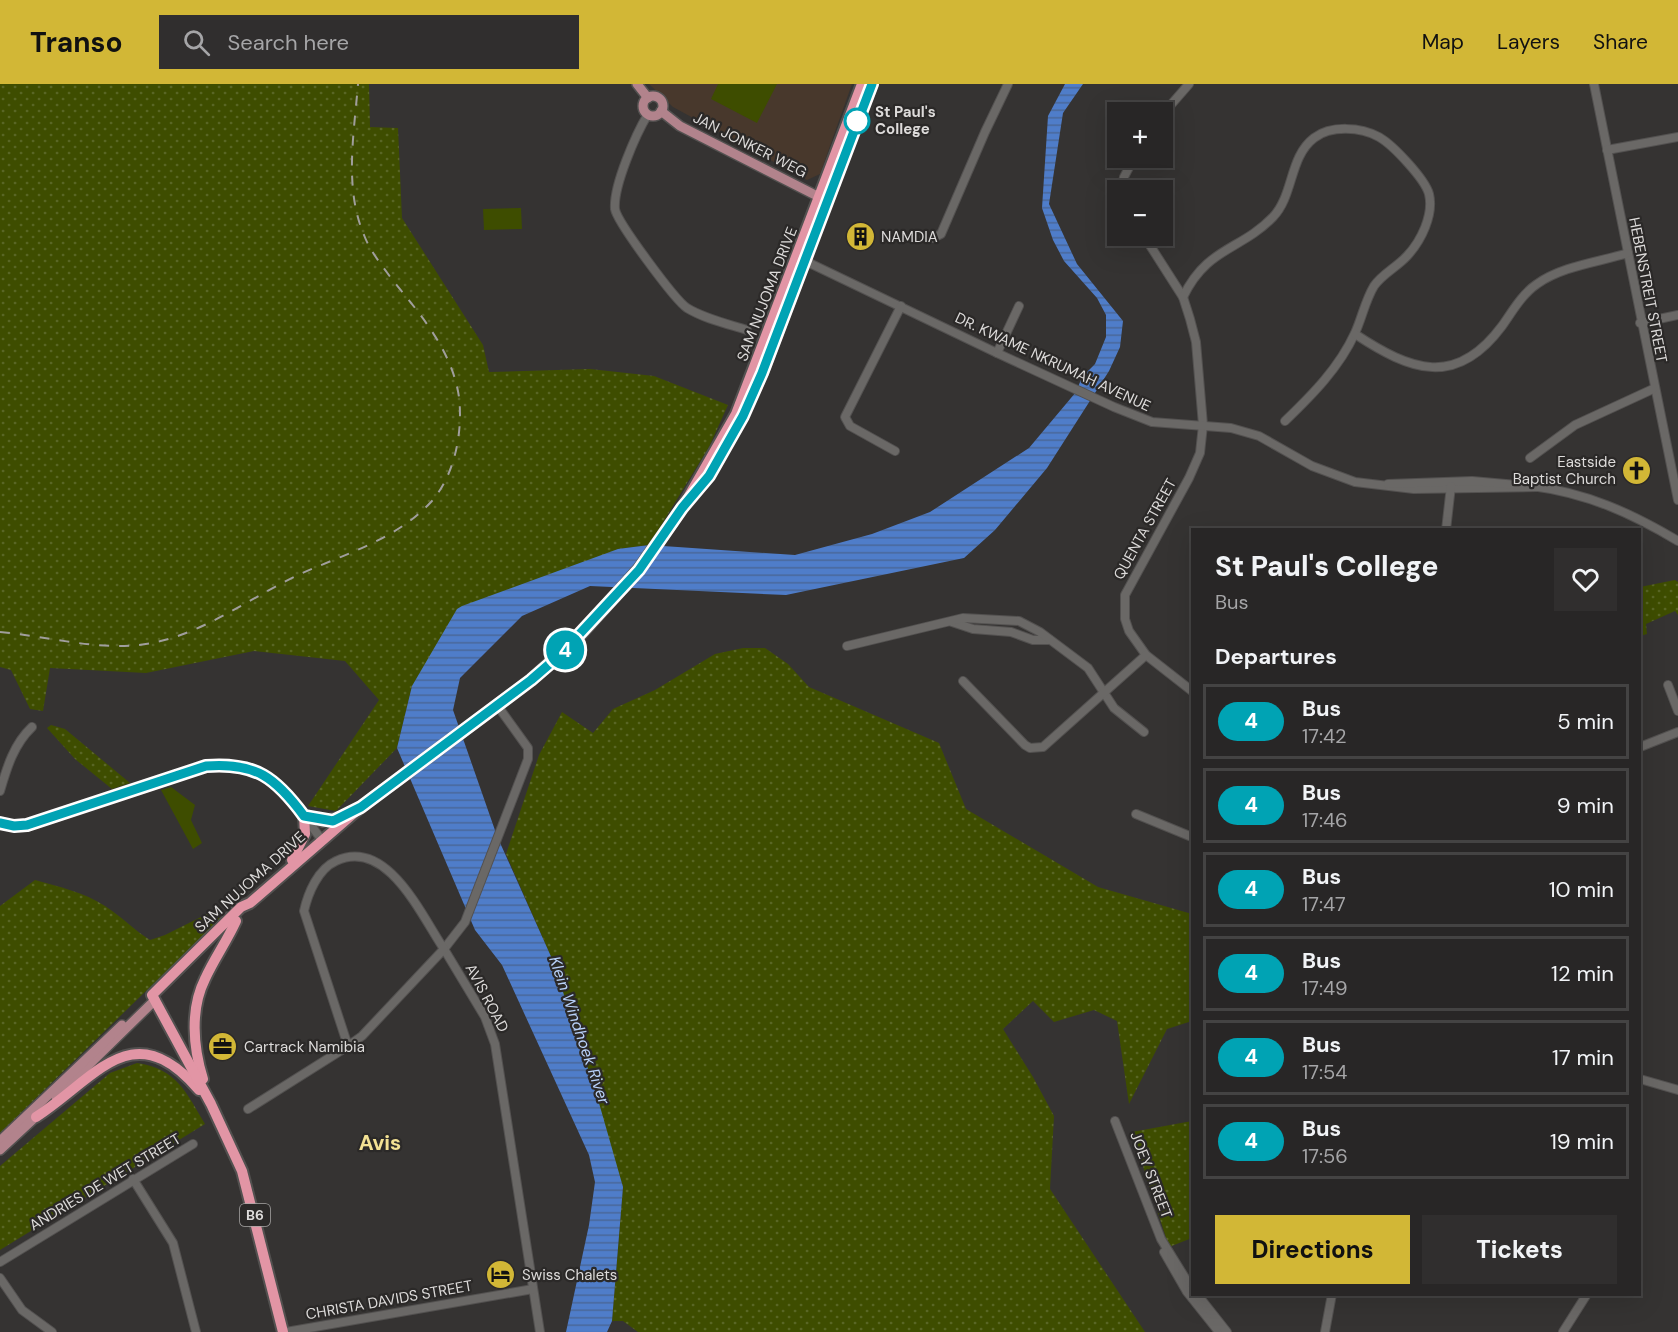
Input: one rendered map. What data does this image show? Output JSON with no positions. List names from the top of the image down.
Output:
{
  "streets": {
    "highway": ["SAM NUJOMA DRIVE", "B6"],
    "main road": ["JAN JONKER WEG"],
    "street": [
      "HEBENSTREIT STREET",
      "DR. KWAME NKRUMAH AVENUE",
      "QUENTA STREET",
      "AVIS ROAD",
      "JOEY STREET",
      "ANDRIES DE WET STREET",
      "CHRISTA DAVIDS STREET"
    ]
  },
  "crossings": [
    ["JAN JONKER WEG", "SAM NUJOMA DRIVE"],
    ["SAM NUJOMA DRIVE", "DR. KWAME NKRUMAH AVENUE"],
    ["SAM NUJOMA DRIVE", "B6"],
    ["DR. KWAME NKRUMAH AVENUE", "QUENTA STREET"],
    ["AVIS ROAD", "CHRISTA DAVIDS STREET"],
    ["B6", "CHRISTA DAVIDS STREET"]
  ],
  "districts": ["Avis"],
  "water": ["Klein Windhoek River"],
  "places": {
    "other": ["St Paul's College"],
    "building": ["NAMDIA"],
    "church": ["Eastside Baptist Church"],
    "office": ["Cartrack Namibia"],
    "hotel": ["Swiss Chalets"]
  },
  "lines": ["bus line 4"],
  "page": {
    "header": "Transo",
    "search": "Search here",
    "nav": ["Map", "Layers", "Share"],
    "on_map": "4",
    "map_buttons": ["+", "−"],
    "heading": [
      ["St Paul's College", "Bus"],
      "Departures"
    ],
    "list": [
      {
        "mark": "4",
        "name": "Bus",
        "note": "17:42",
        "value": "5 min"
      },
      {
        "mark": "4",
        "name": "Bus",
        "note": "17:46",
        "value": "9 min"
      },
      {
        "mark": "4",
        "name": "Bus",
        "note": "17:47",
        "value": "10 min"
      },
      {
        "mark": "4",
        "name": "Bus",
        "note": "17:49",
        "value": "12 min"
      },
      {
        "mark": "4",
        "name": "Bus",
        "note": "17:54",
        "value": "17 min"
      },
      {
        "mark": "4",
        "name": "Bus",
        "note": "17:56",
        "value": "19 min"
      }
    ],
    "buttons": ["Directions", "Tickets"]
  }
}
